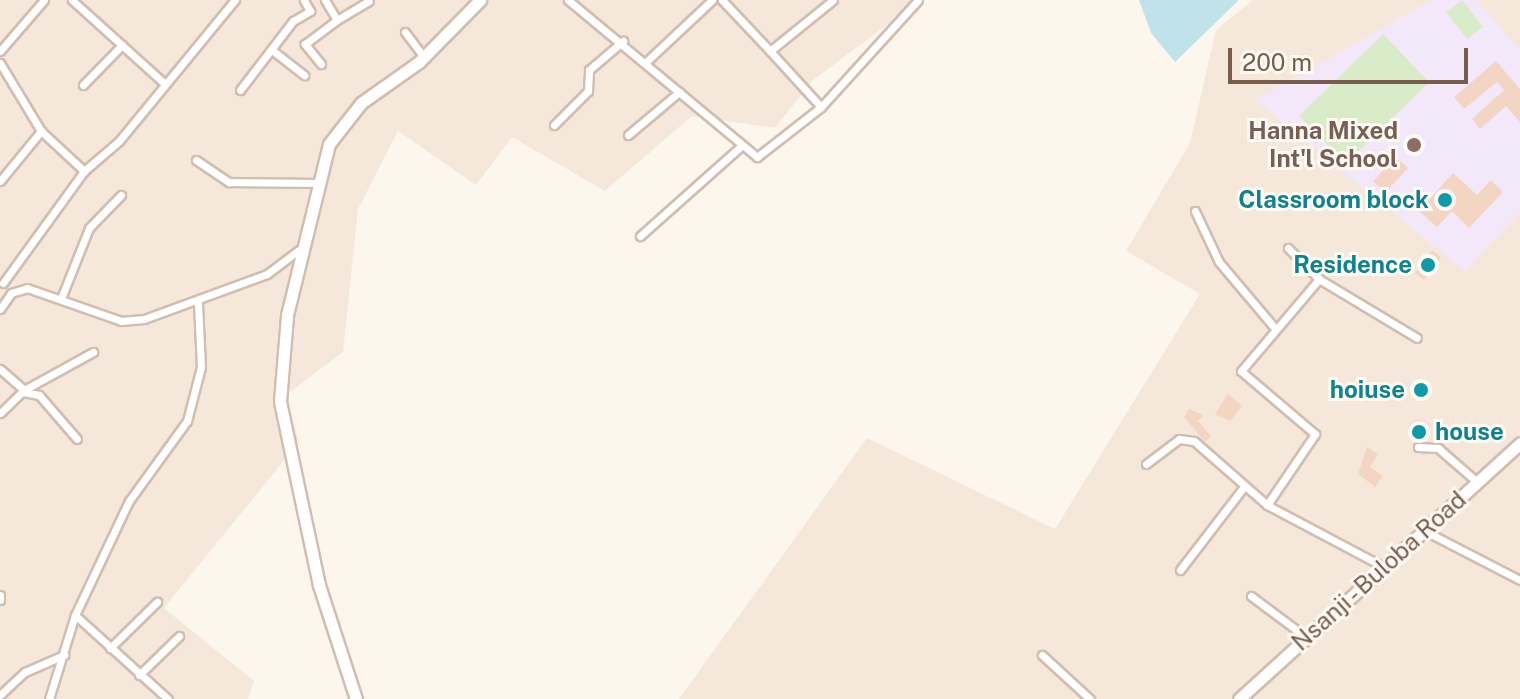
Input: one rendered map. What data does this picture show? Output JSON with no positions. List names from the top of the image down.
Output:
{
  "streets": {
    "main road": ["Nsanji - Buloba Road"]
  },
  "places": [
    "Hanna Mixed Int'l School",
    "Classroom block",
    "Residence",
    "hoiuse",
    "house"
  ],
  "scale_bar": "200 m"
}
